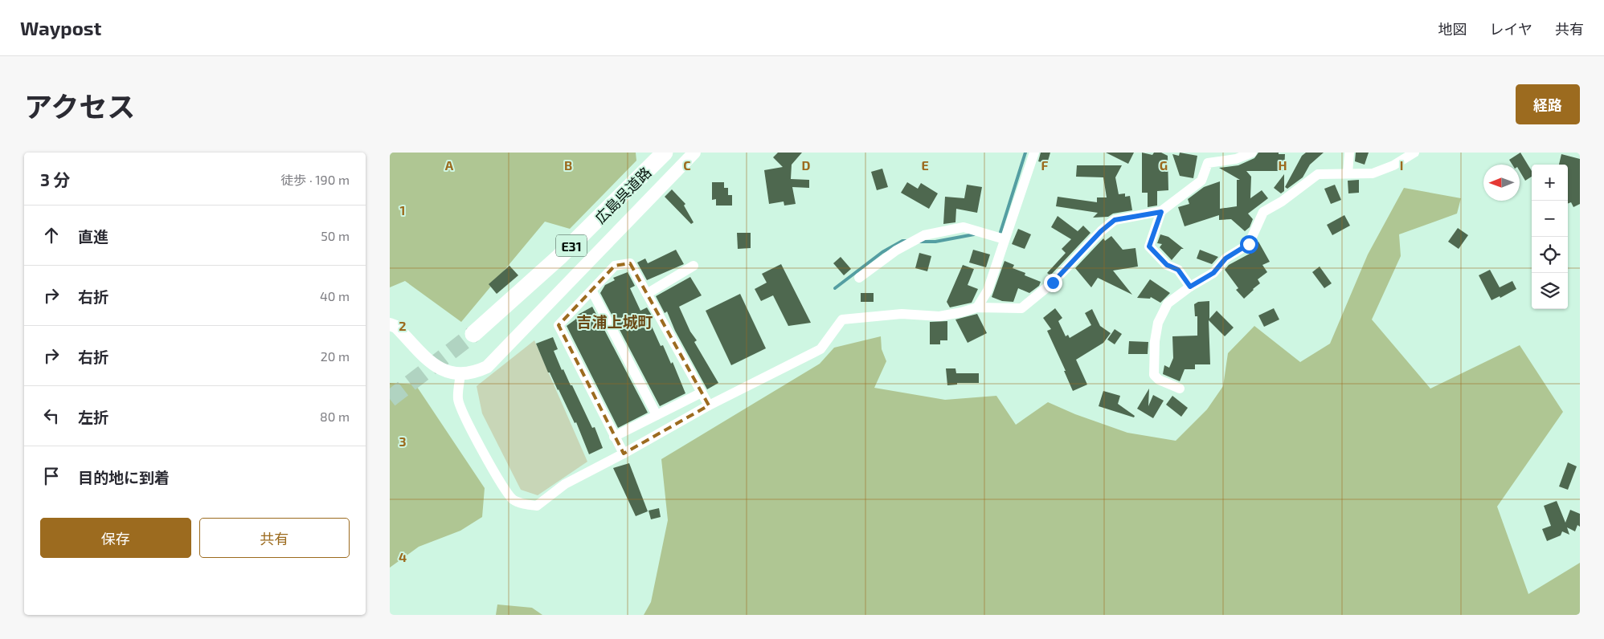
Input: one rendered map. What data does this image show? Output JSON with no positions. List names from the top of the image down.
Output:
{
  "streets": {
    "highway": ["広島呉道路", "E31"]
  },
  "districts": ["吉浦上城町"],
  "north": "left",
  "page": {
    "header": "Waypost",
    "nav": ["地図", "レイヤ", "共有"],
    "title": "アクセス",
    "buttons": [
      "経路",
      ["保存", "共有"]
    ],
    "heading": ["3 分", "徒歩 · 190 m"],
    "map_buttons": ["+", "−"],
    "list": [
      ["直進", "50 m"],
      ["右折", "40 m"],
      ["右折", "20 m"],
      ["左折", "80 m"],
      "目的地に到着"
    ]
  },
  "grid": {
    "columns": [
      "A",
      "B",
      "C",
      "D",
      "E",
      "F",
      "G",
      "H",
      "I"
    ],
    "rows": [
      "1",
      "2",
      "3",
      "4"
    ]
  }
}
